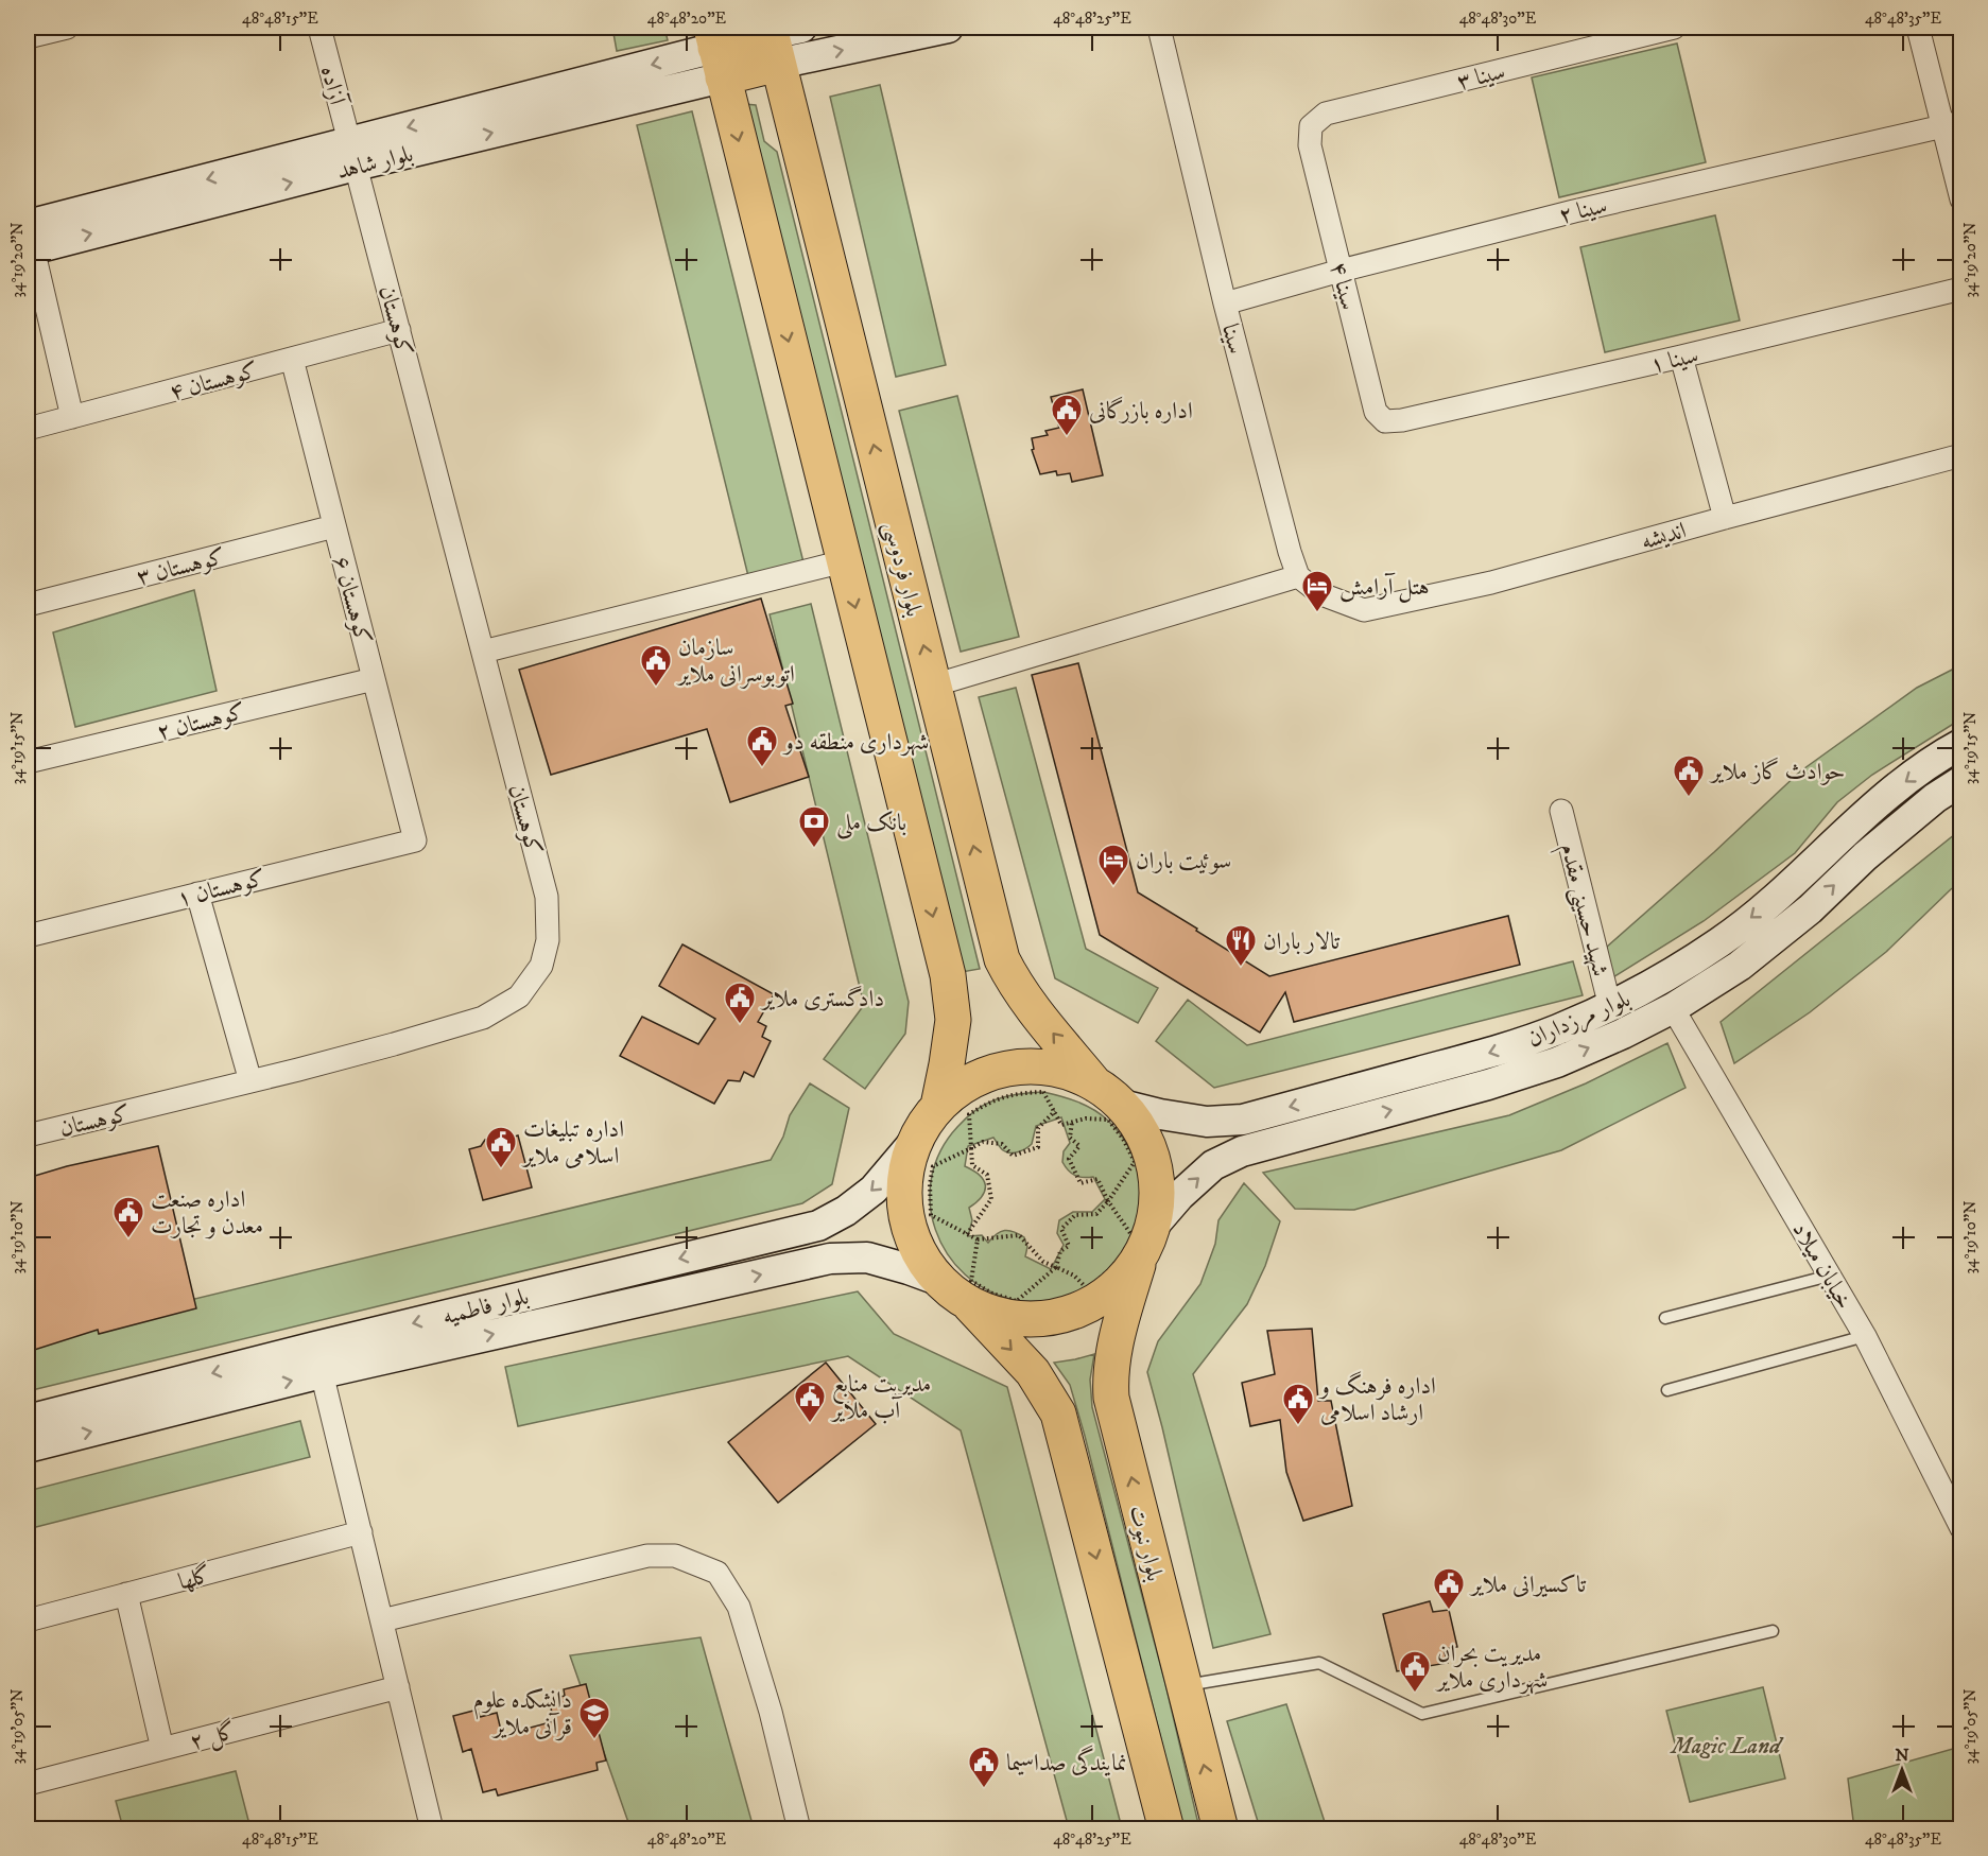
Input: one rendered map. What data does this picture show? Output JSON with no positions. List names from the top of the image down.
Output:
{
  "streets": {
    "main road": [
      "بلوار شاهد",
      "بلوار فردوسی",
      "بلوار مرزداران",
      "بلوار فاطمیه",
      "بلوار نبوت"
    ],
    "street": [
      "سینا ۳",
      "آزاده",
      "سینا ۲",
      "سینا ۴",
      "کوهستان",
      "سینا",
      "سینا ۱",
      "کوهستان ۴",
      "اندیشه",
      "کوهستان ۳",
      "کوهستان ۶",
      "کوهستان ۲",
      "کوهستان ۱",
      "شهید حسینی مقدم",
      "خیابان میلاد",
      "گلها",
      "گل ۲"
    ]
  },
  "crossings": [
    ["سینا ۳", "سینا ۴"],
    ["آزاده", "بلوار شاهد"],
    ["آزاده", "کوهستان"],
    ["بلوار شاهد", "کوهستان"],
    ["سینا ۲", "سینا ۴"],
    ["سینا ۲", "سینا"],
    ["سینا ۴", "سینا ۱"],
    ["کوهستان", "کوهستان ۴"],
    ["سینا", "اندیشه"],
    ["کوهستان ۴", "کوهستان ۶"],
    ["کوهستان ۳", "کوهستان ۶"],
    ["بلوار فردوسی", "بلوار مرزداران"],
    ["بلوار فردوسی", "بلوار نبوت"],
    ["کوهستان ۶", "کوهستان ۲"],
    ["کوهستان ۶", "کوهستان ۱"],
    ["شهید حسینی مقدم", "بلوار مرزداران"],
    ["بلوار مرزداران", "خیابان میلاد"],
    ["بلوار مرزداران", "بلوار نبوت"]
  ],
  "parks": ["Magic Land"],
  "places": {
    "public building": [
      "اداره بازرگانی",
      "سازمان اتوبوسرانی ملایر",
      "شهرداری منطقه دو",
      "حوادث گاز ملایر",
      "دادگستری ملایر",
      "اداره تبلیغات اسلامی ملایر",
      "اداره صنعت معدن و تجارت",
      "مدیریت منابع آب ملایر",
      "اداره فرهنگ و ارشاد اسلامی",
      "تاکسیرانی ملایر",
      "مدیریت بحران شهرداری ملایر",
      "نمایندگی صداسیما"
    ],
    "hotel": ["هتل آرامش", "سوئیت باران"],
    "bank": ["بانک ملی"],
    "restaurant": ["تالار باران"],
    "school or university": ["دانشکده علوم قرآنی ملایر"]
  },
  "north": "top",
  "coordinates": [
    "48°48'15\"E",
    "48°48'20\"E",
    "48°48'25\"E",
    "48°48'30\"E",
    "48°48'35\"E",
    "34°19'20\"N",
    "34°19'15\"N",
    "34°19'10\"N",
    "34°19'05\"N"
  ]
}
